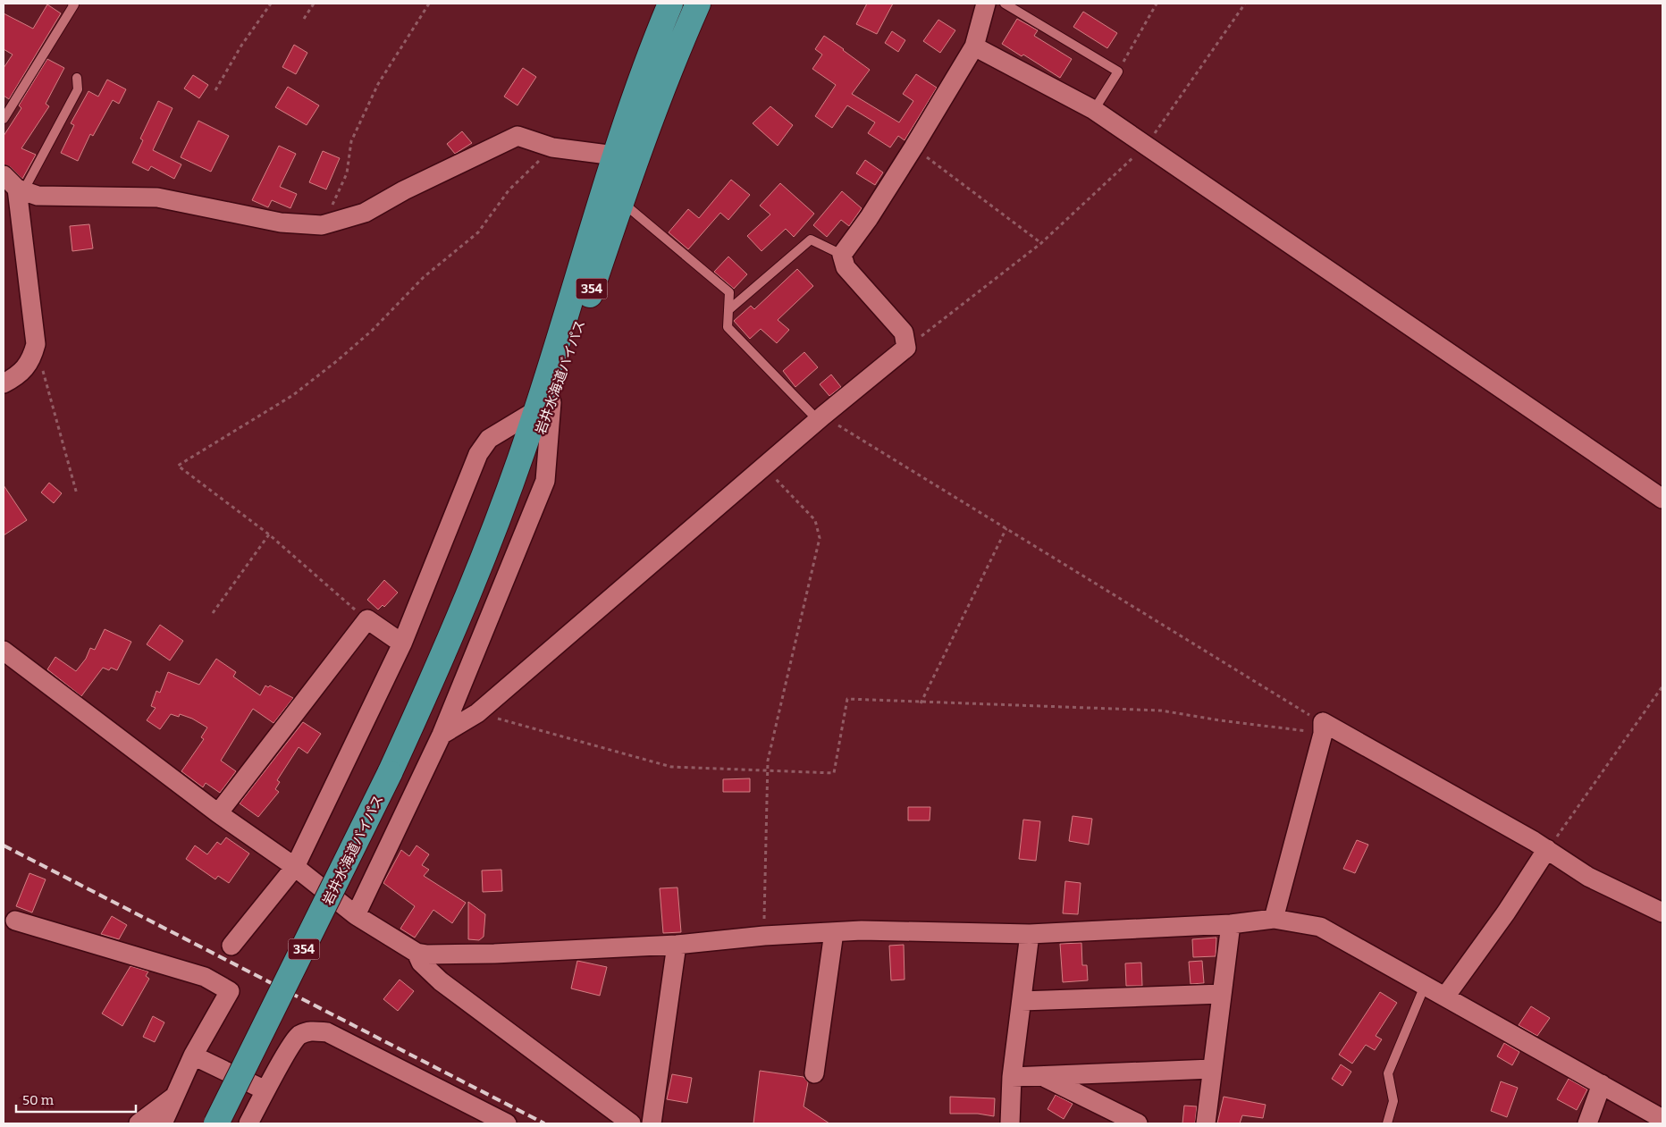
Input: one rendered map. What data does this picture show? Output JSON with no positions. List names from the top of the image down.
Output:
{
  "streets": {
    "highway": ["354", "岩井水海道バイパス"]
  },
  "scale_bar": "50 m"
}
